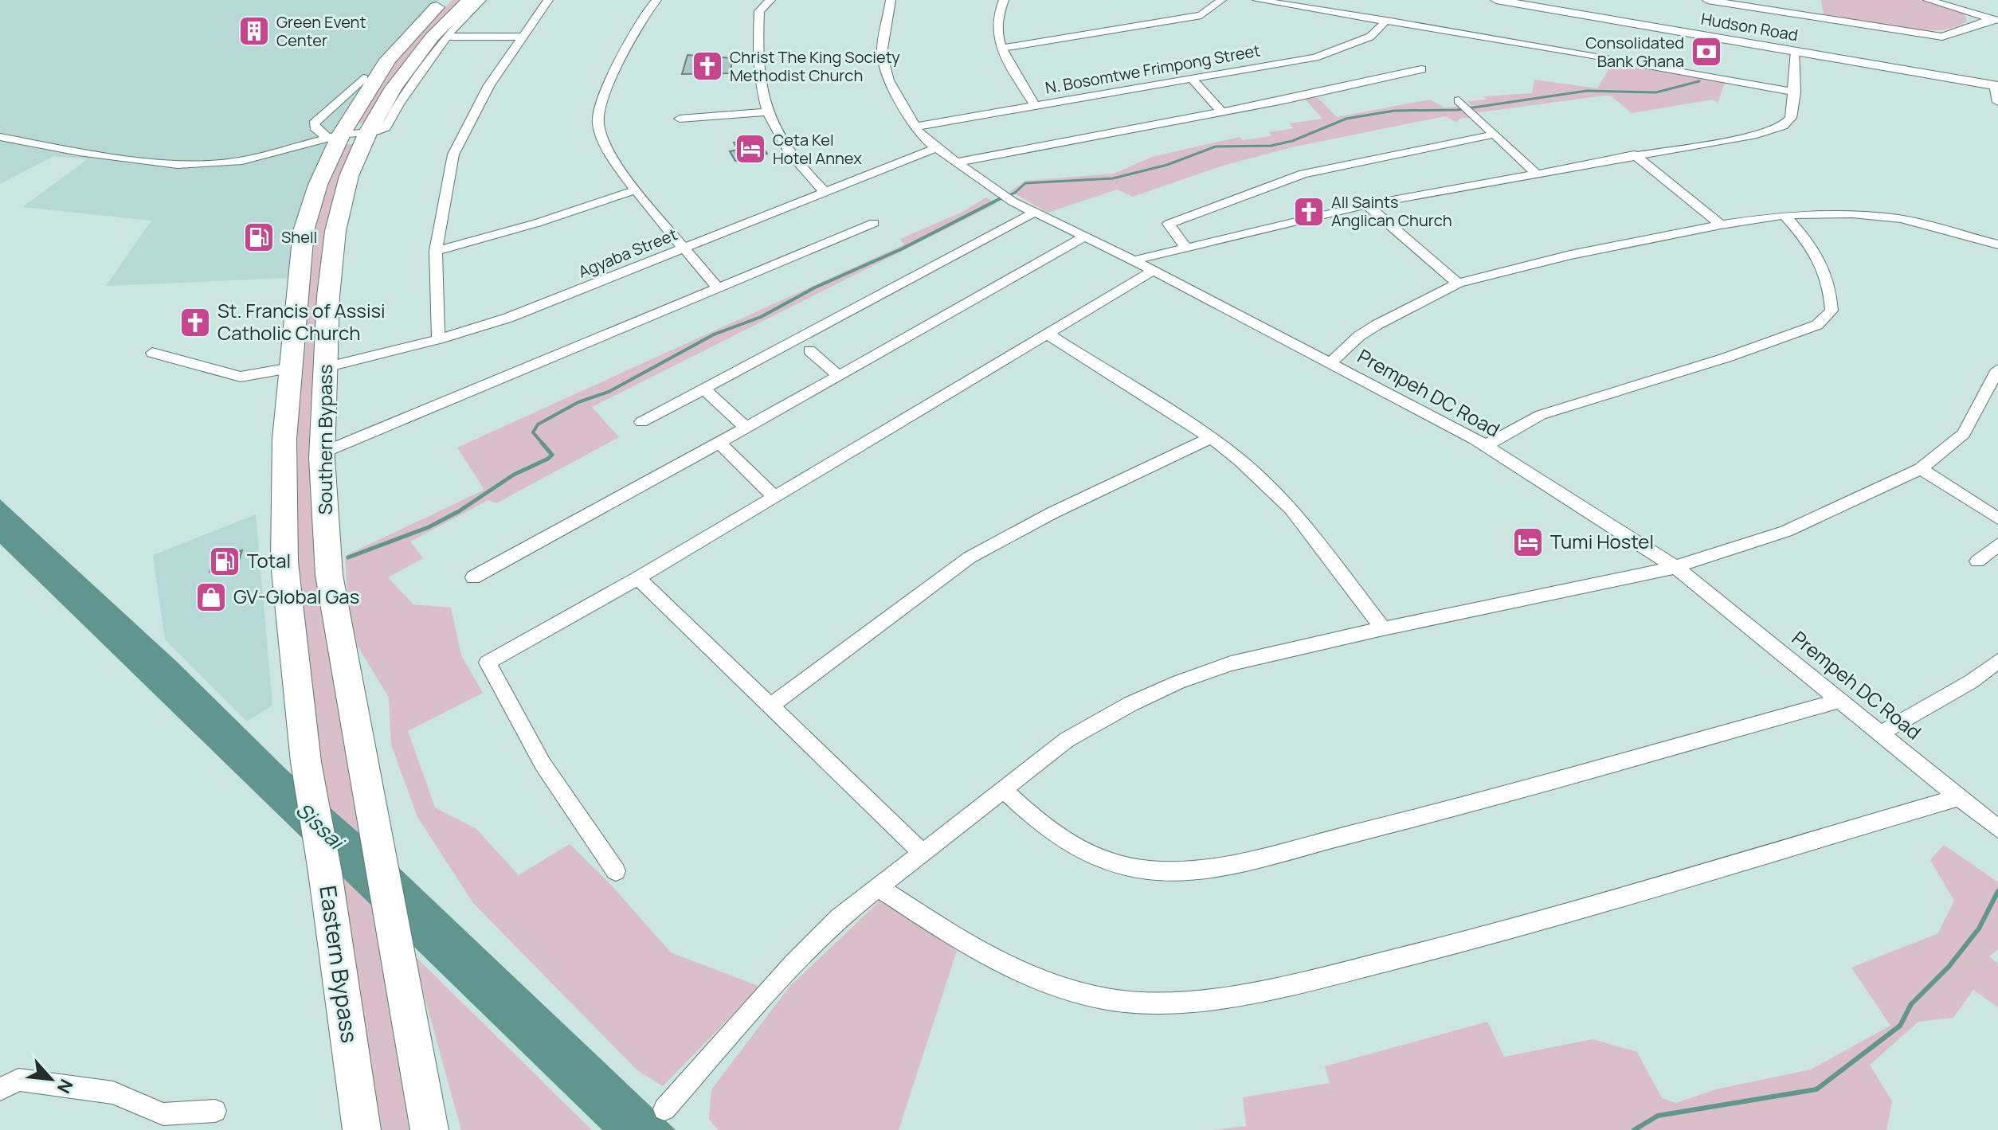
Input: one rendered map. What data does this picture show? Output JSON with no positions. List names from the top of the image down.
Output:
{
  "streets": {
    "highway": ["Southern Bypass", "Eastern Bypass"],
    "street": [
      "Hudson Road",
      "N. Bosomtwe Frimpong Street",
      "Agyaba Street",
      "Prempeh DC Road"
    ]
  },
  "crossings": [
    ["N. Bosomtwe Frimpong Street", "Prempeh DC Road"],
    ["Agyaba Street", "Prempeh DC Road"],
    ["Agyaba Street", "Southern Bypass"],
    ["Southern Bypass", "Eastern Bypass"]
  ],
  "water": ["Sissai"],
  "places": {
    "building": ["Green Event Center"],
    "bank": ["Consolidated Bank Ghana"],
    "church": ["Christ The King Society Methodist Church", "All Saints Anglican Church", "St. Francis of Assisi Catholic Church"],
    "hotel": ["Ceta Kel Hotel Annex", "Tumi Hostel"],
    "fuel station": ["Shell", "Total"],
    "shop": ["GV-Global Gas"]
  },
  "north": "bottom right"
}
